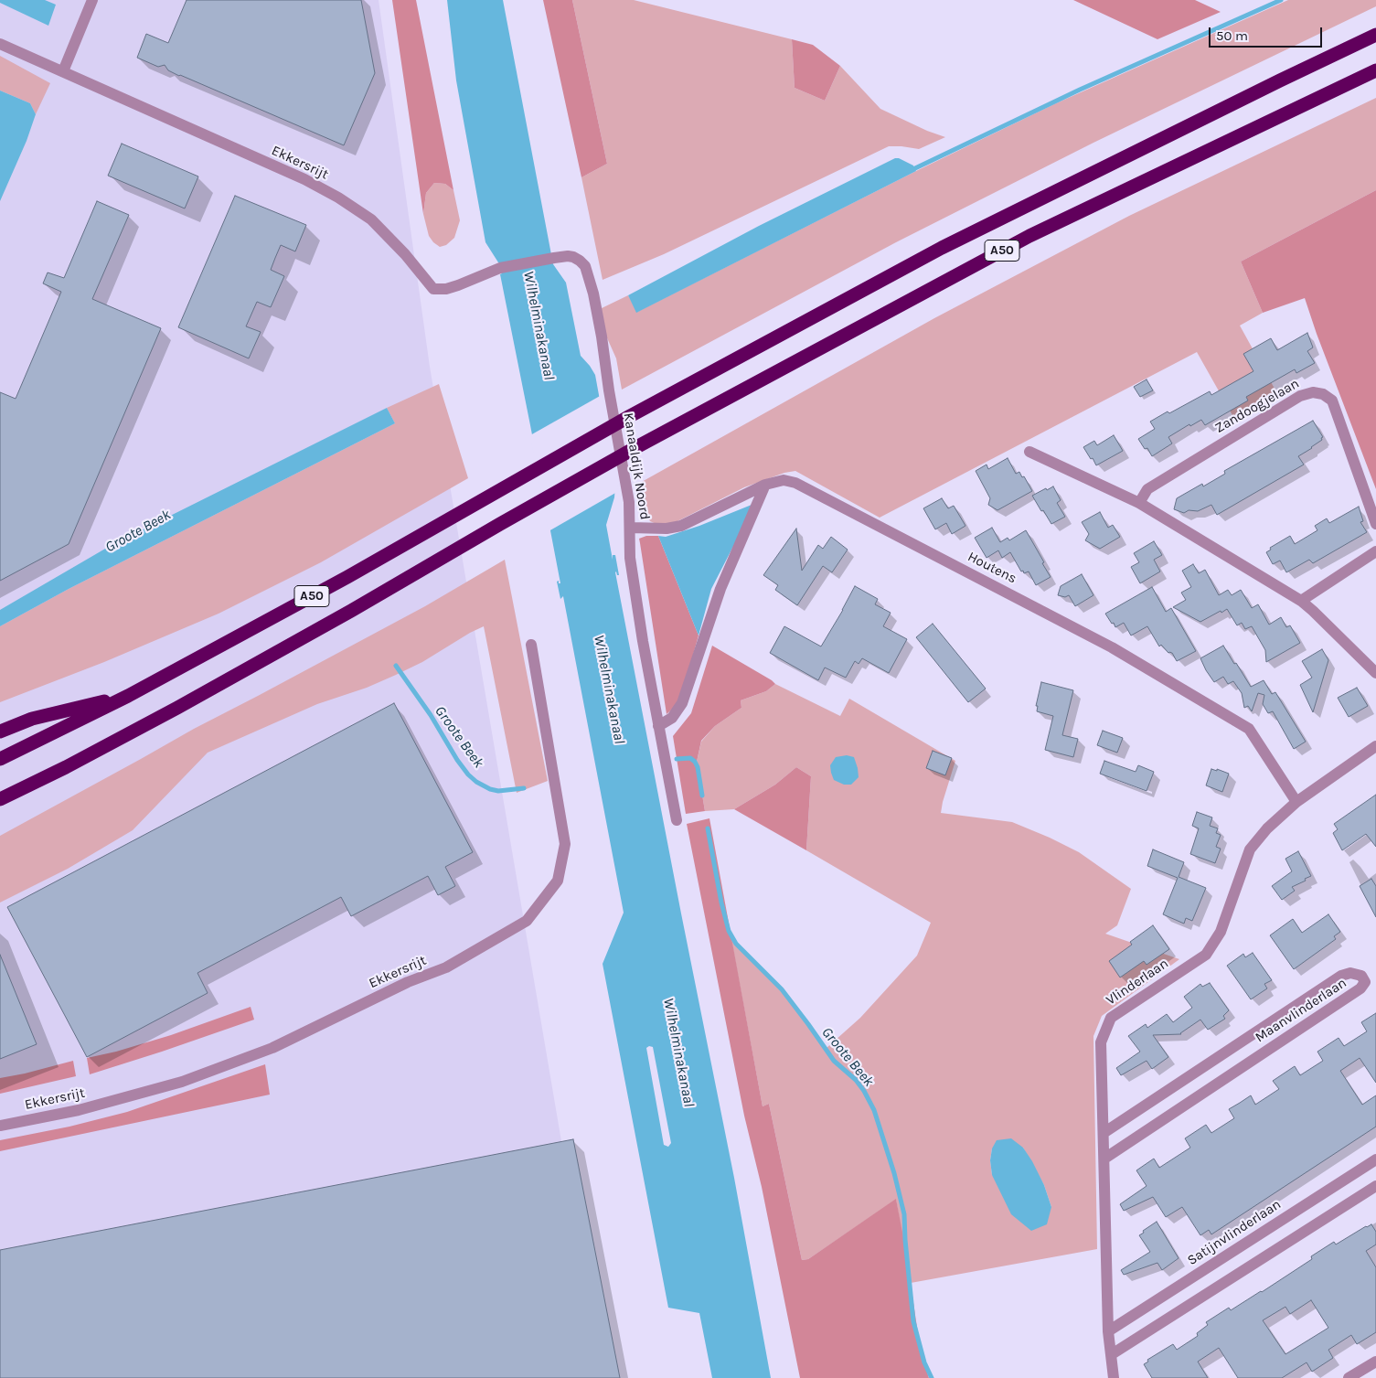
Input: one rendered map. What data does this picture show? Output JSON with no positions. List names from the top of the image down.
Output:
{
  "streets": {
    "highway": ["A50"],
    "street": [
      "Ekkersrijt",
      "Zandoogjelaan",
      "Kanaaldijk Noord",
      "Houtens",
      "Vlinderlaan",
      "Maanvlinderlaan",
      "Satijnvlinderlaan"
    ]
  },
  "crossings": [
    ["Ekkersrijt", "Kanaaldijk Noord"],
    ["Kanaaldijk Noord", "Houtens"],
    ["Houtens", "Vlinderlaan"],
    ["Vlinderlaan", "Maanvlinderlaan"],
    ["Vlinderlaan", "Satijnvlinderlaan"]
  ],
  "water": ["Wilhelminakanaal", "Groote Beek"],
  "scale_bar": "50 m"
}
